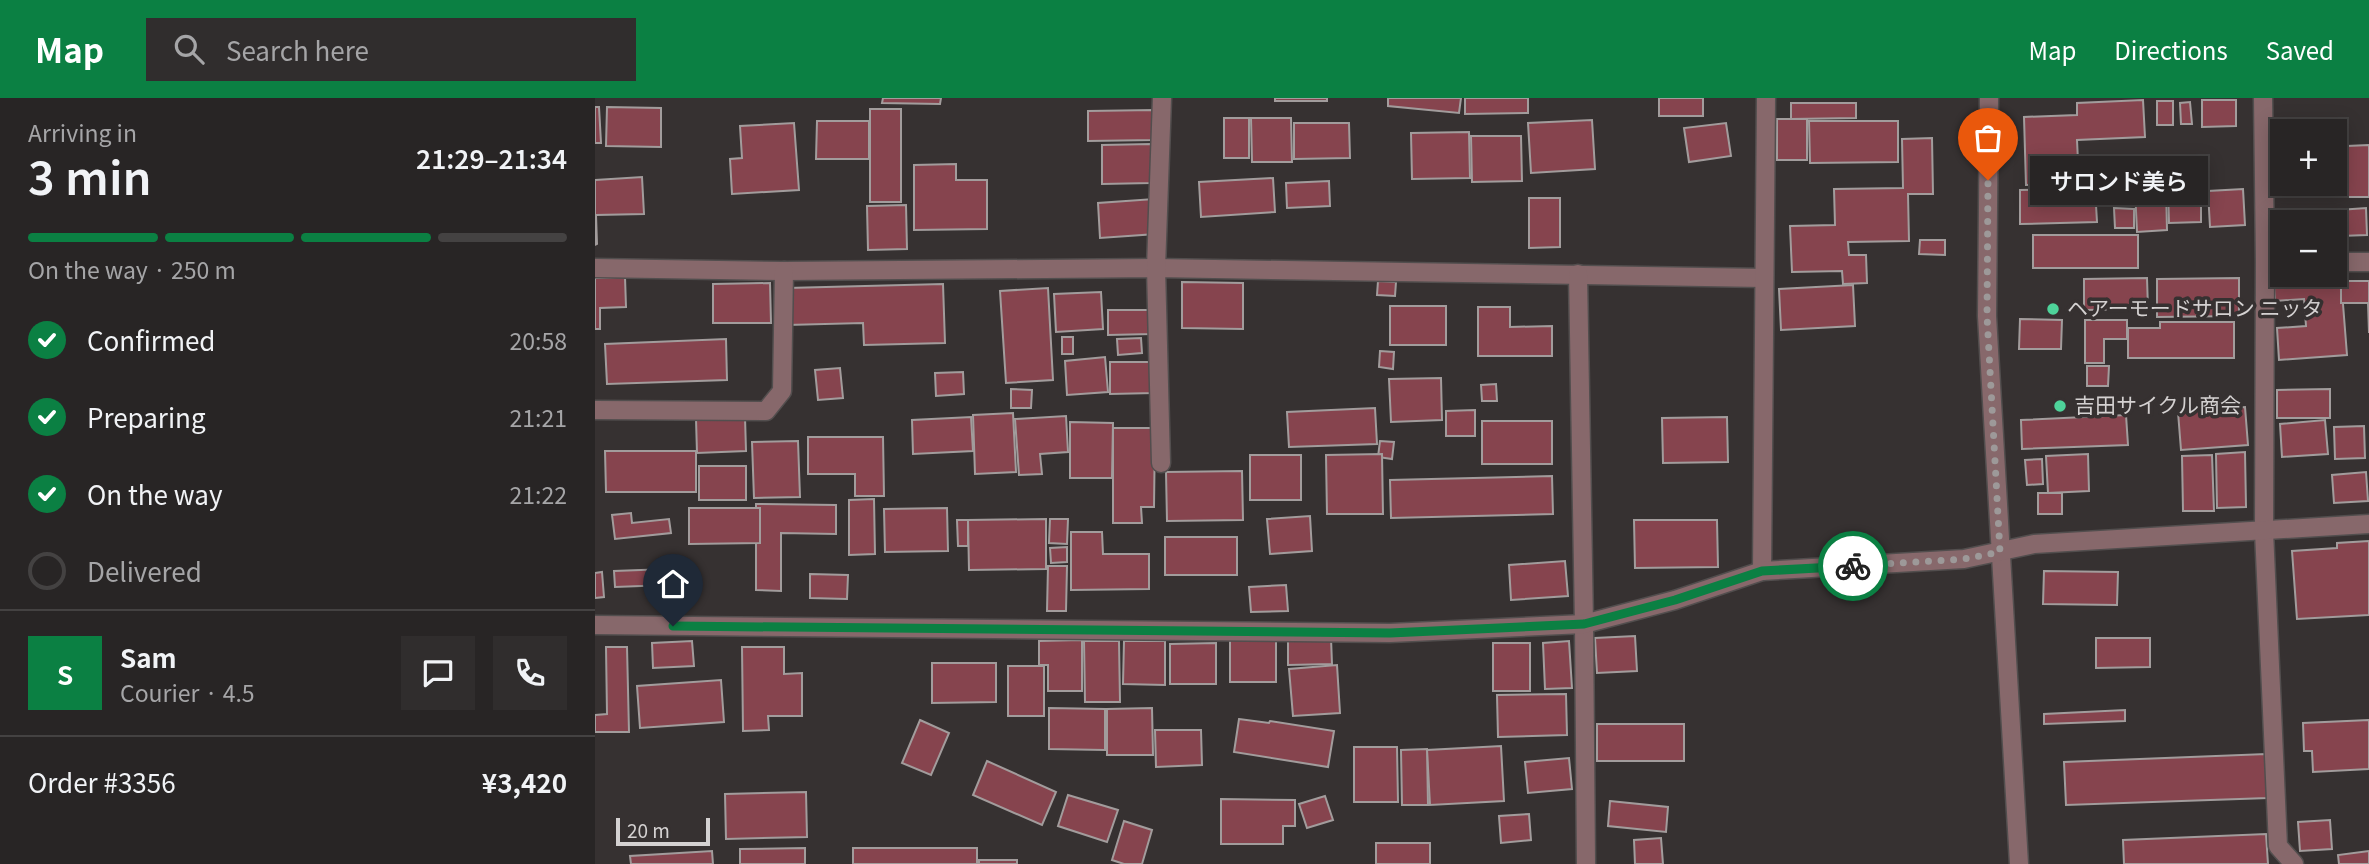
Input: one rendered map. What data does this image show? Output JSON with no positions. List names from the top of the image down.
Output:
{
  "places": ["サロンド美ら", "ヘアーモードサロン ニッタ", "吉田サイクル商会"],
  "scale_bar": "20 m",
  "page": {
    "header": "Map",
    "search": "Search here",
    "nav": ["Map", "Directions", "Saved"],
    "heading": ["3 min", "Arriving in", "21:29–21:34"],
    "panel": [
      "Sam",
      "Courier · 4.5",
      "Order #3356",
      "¥3,420"
    ],
    "map_buttons": ["+", "−"],
    "bubble": "サロンド美ら",
    "bar": "On the way · 250 m",
    "list": [
      ["Confirmed", "20:58"],
      ["Preparing", "21:21"],
      ["On the way", "21:22"],
      "Delivered"
    ],
    "round": "S",
    "scale": "20 m"
  }
}
